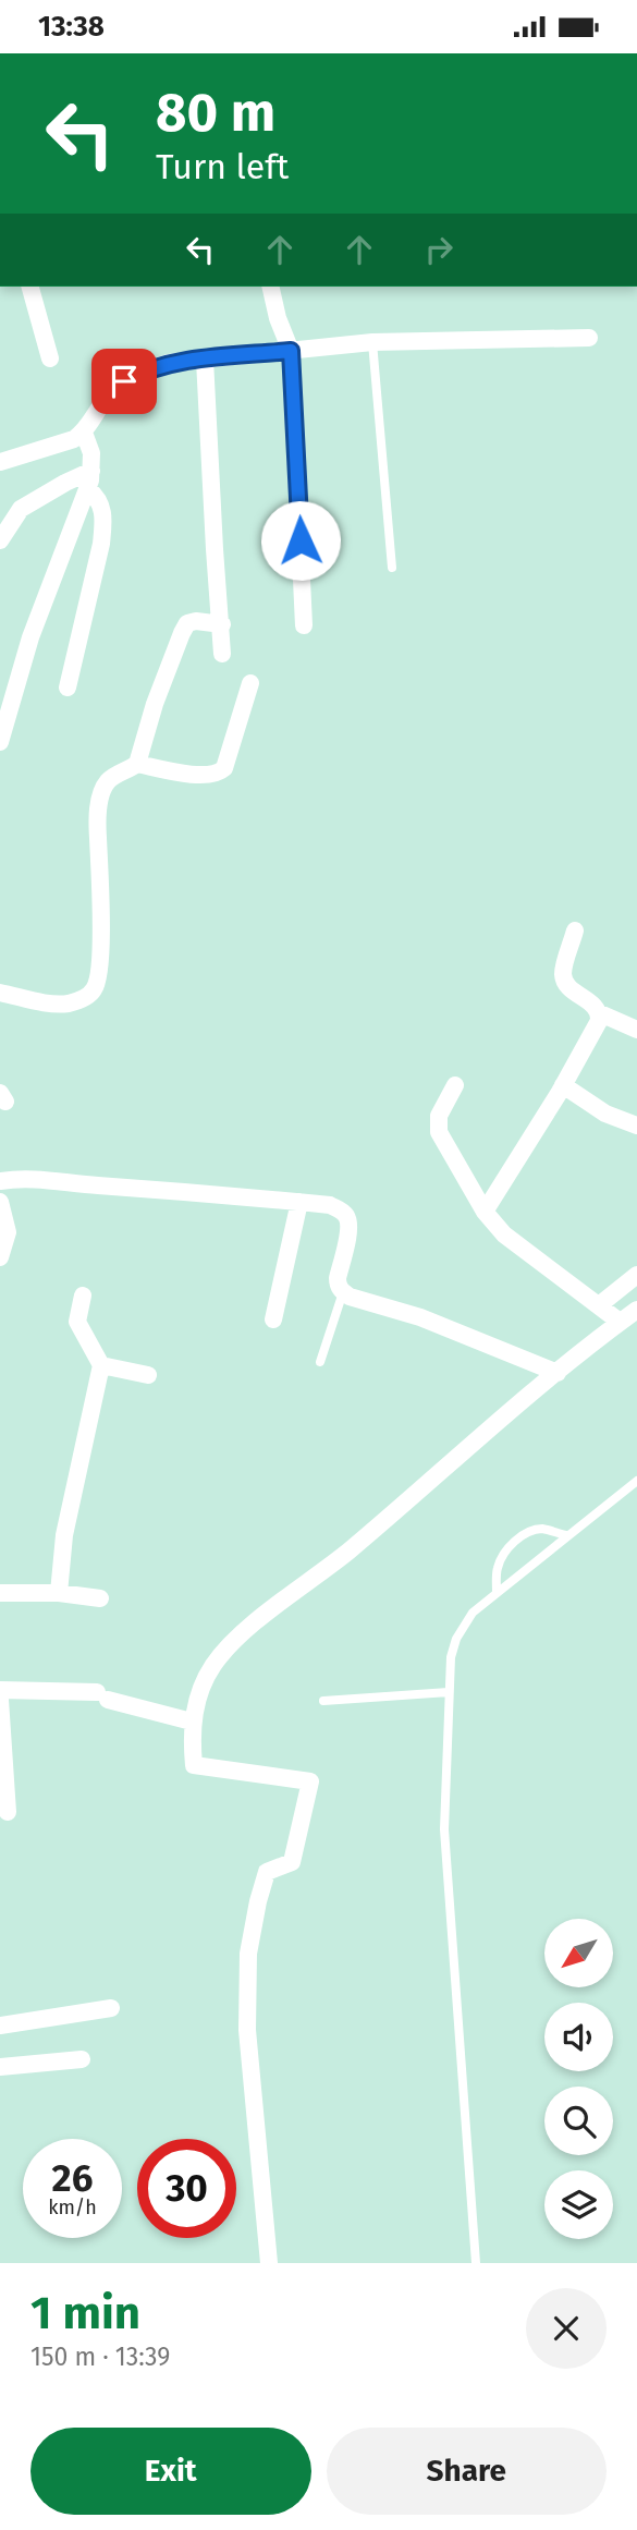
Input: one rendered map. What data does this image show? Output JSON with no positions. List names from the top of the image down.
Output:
{
  "north": "bottom left",
  "page": {
    "status": "13:38",
    "turn": ["80 m", "Turn left"],
    "speed": "26 km/h",
    "limit": "30",
    "heading": ["1 min", "150 m · 13:39"],
    "buttons": ["Exit", "Share"]
  }
}
